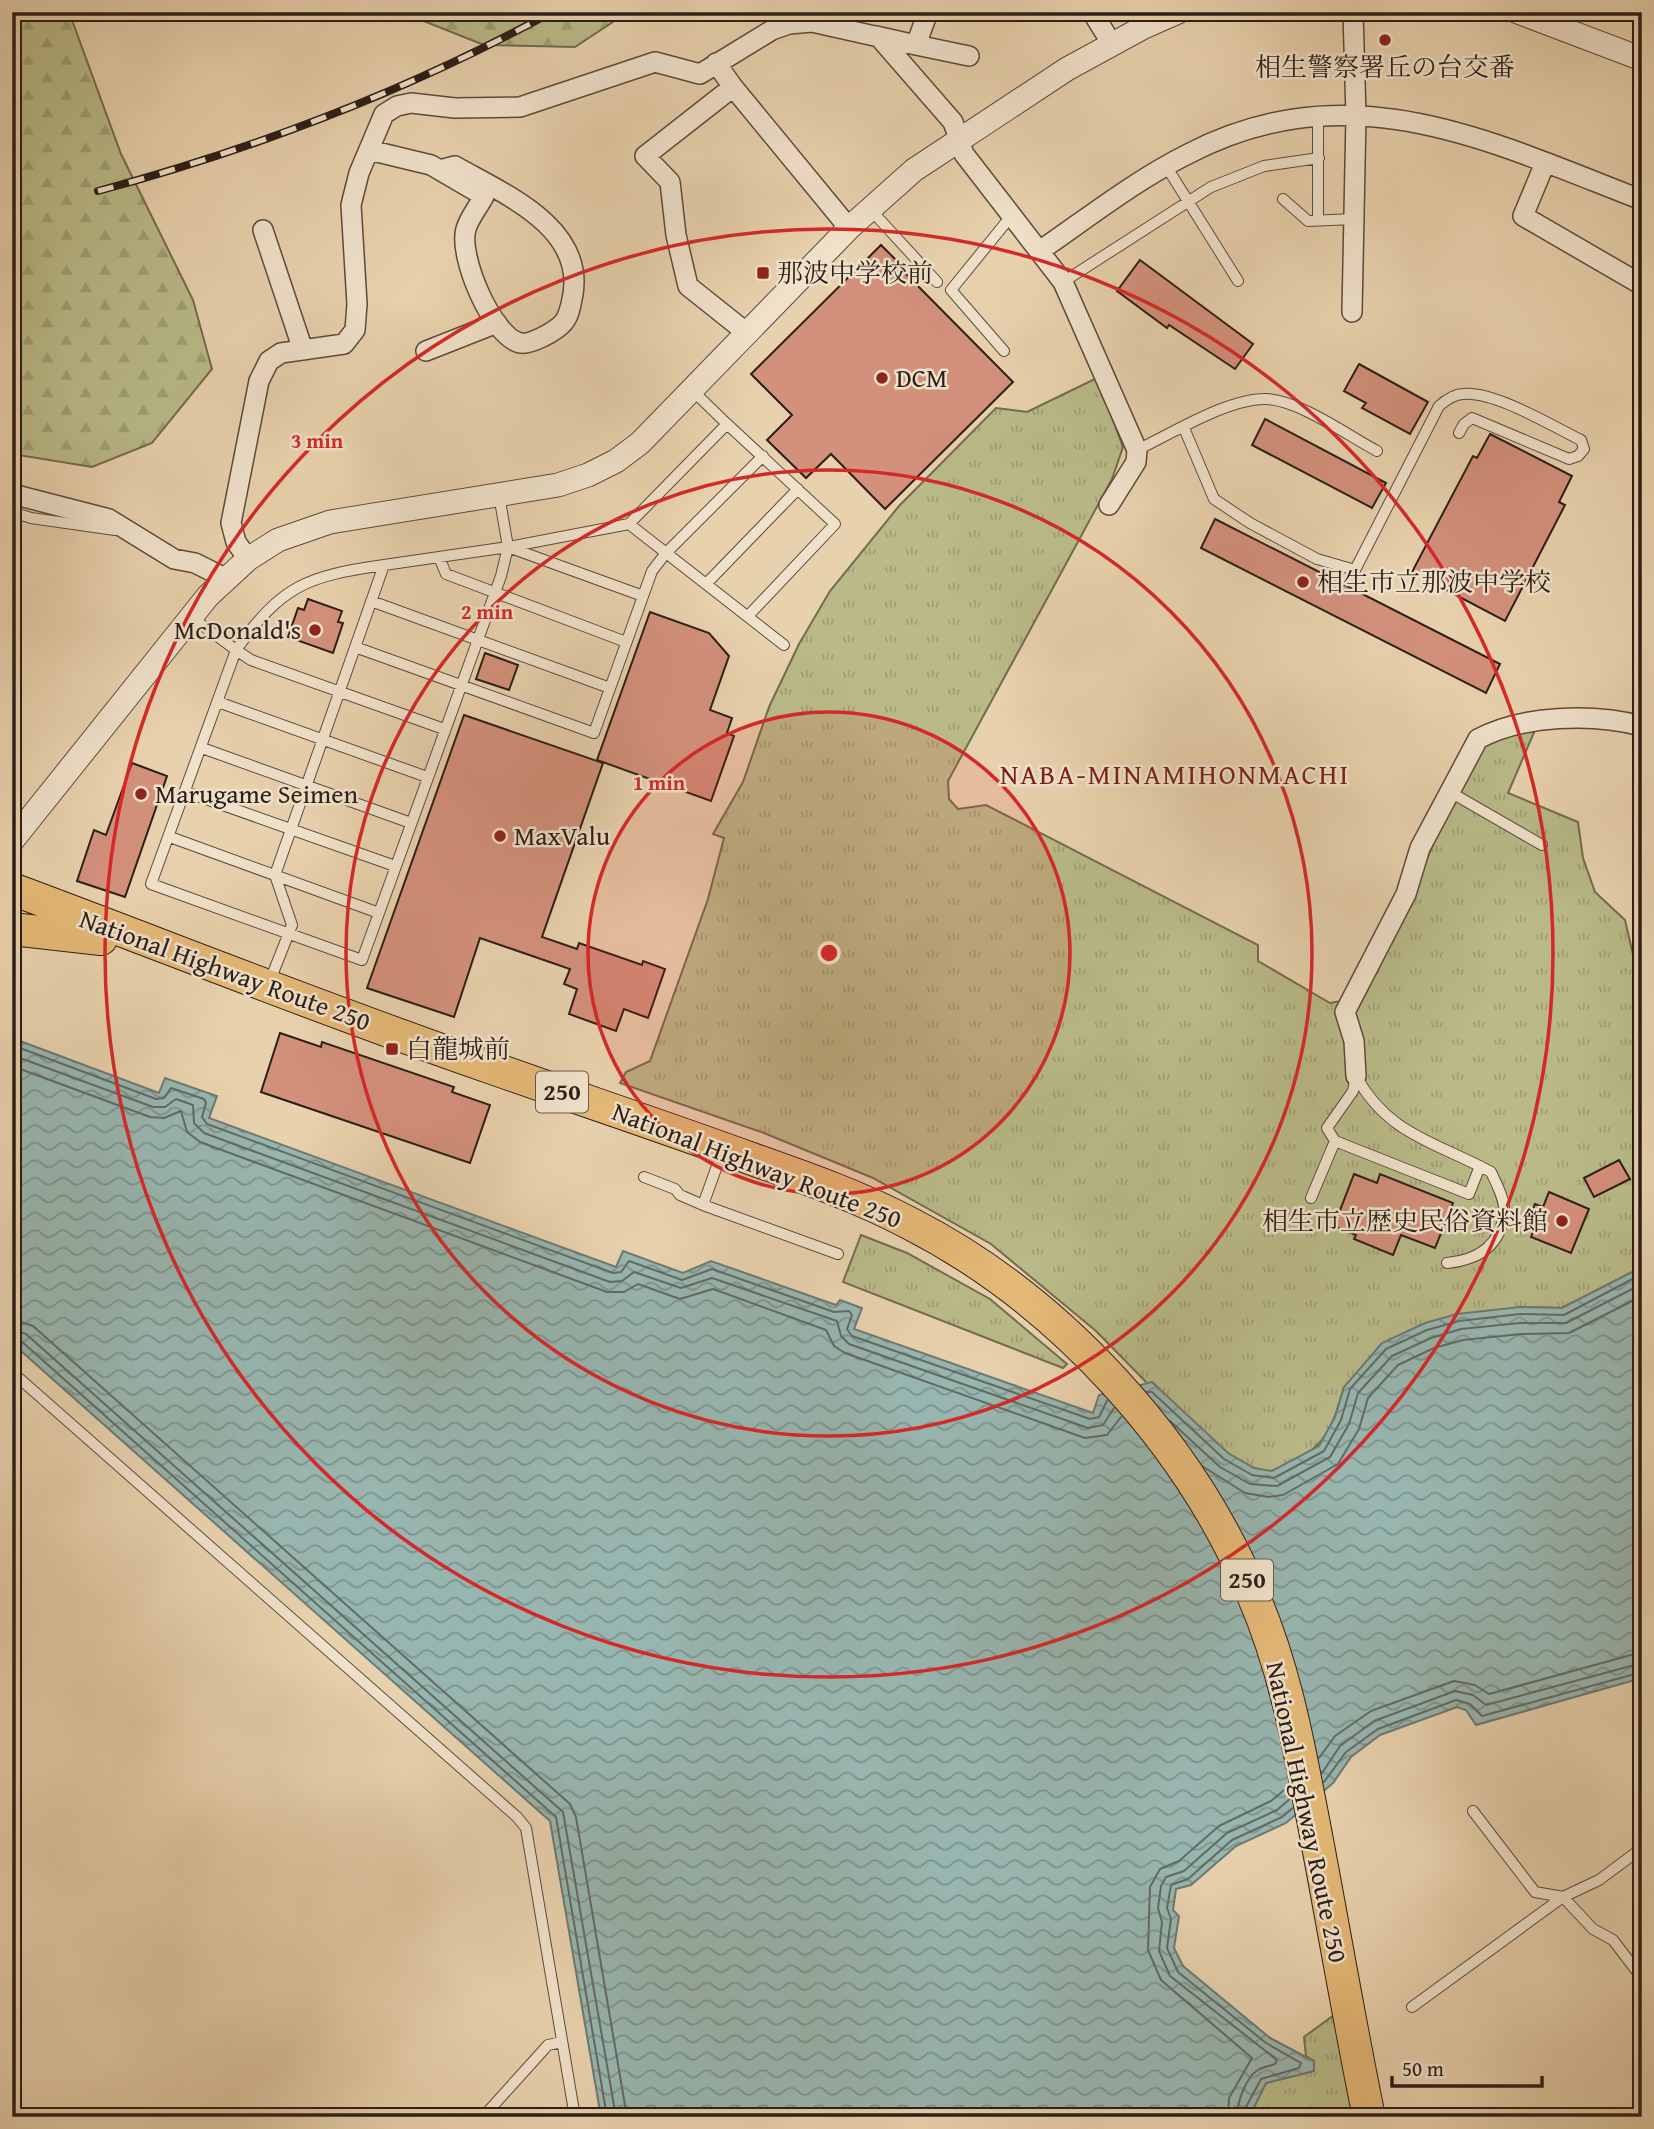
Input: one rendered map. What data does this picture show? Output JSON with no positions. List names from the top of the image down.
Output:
{
  "streets": {
    "highway": ["National Highway Route 250", "250"]
  },
  "crossings": [
    ["National Highway Route 250", "250"]
  ],
  "districts": ["NABA-MINAMIHONMACHI"],
  "places": {
    "other": [
      "相生警察署丘の台交番",
      "DCM",
      "相生市立那波中学校",
      "McDonald's",
      "Marugame Seimen",
      "MaxValu",
      "相生市立歴史民俗資料館"
    ],
    "transit": ["那波中学校前", "白龍城前"]
  },
  "scale_bar": "50 m",
  "rings": ["3 min", "2 min", "1 min"]
}
